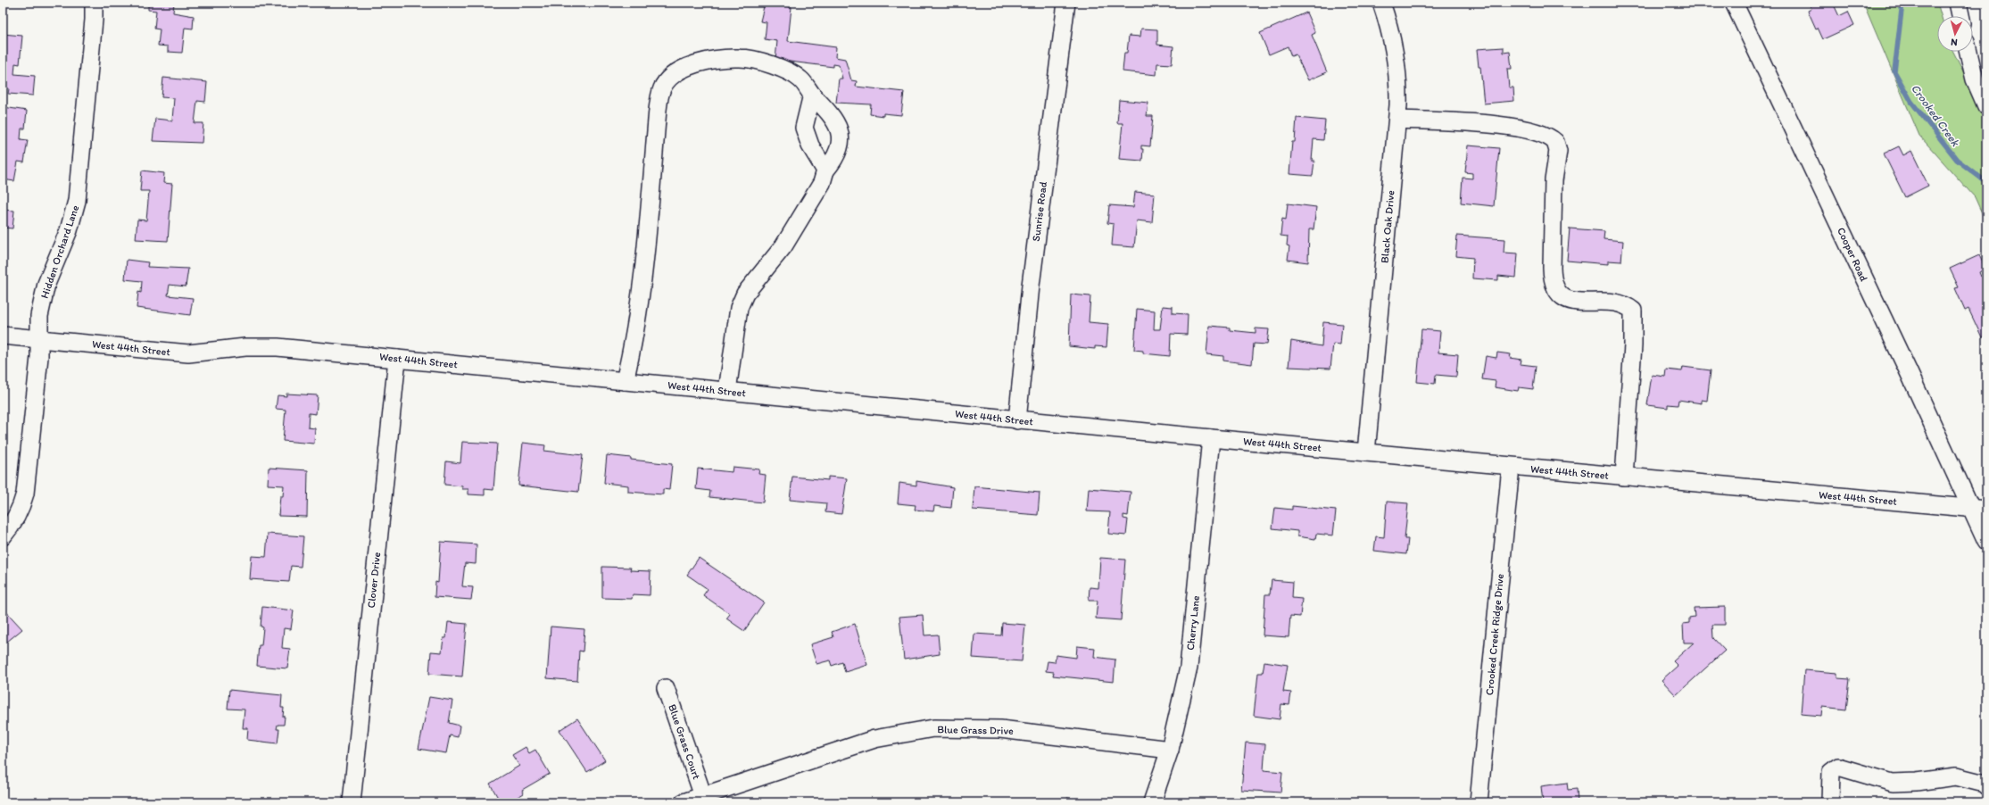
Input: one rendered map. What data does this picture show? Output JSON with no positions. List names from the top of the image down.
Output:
{
  "streets": {
    "street": [
      "Sunrise Road",
      "Black Oak Drive",
      "Hidden Orchard Lane",
      "Cooper Road",
      "West 44th Street",
      "Clover Drive",
      "Cherry Lane",
      "Crooked Creek Ridge Drive",
      "Blue Grass Drive",
      "Blue Grass Court"
    ]
  },
  "crossings": [
    ["Sunrise Road", "West 44th Street"],
    ["Black Oak Drive", "West 44th Street"],
    ["Hidden Orchard Lane", "West 44th Street"],
    ["Cooper Road", "West 44th Street"],
    ["West 44th Street", "Clover Drive"],
    ["West 44th Street", "Cherry Lane"],
    ["West 44th Street", "Crooked Creek Ridge Drive"],
    ["Cherry Lane", "Blue Grass Drive"],
    ["Blue Grass Drive", "Blue Grass Court"]
  ],
  "water": ["Crooked Creek"],
  "north": "bottom"
}
